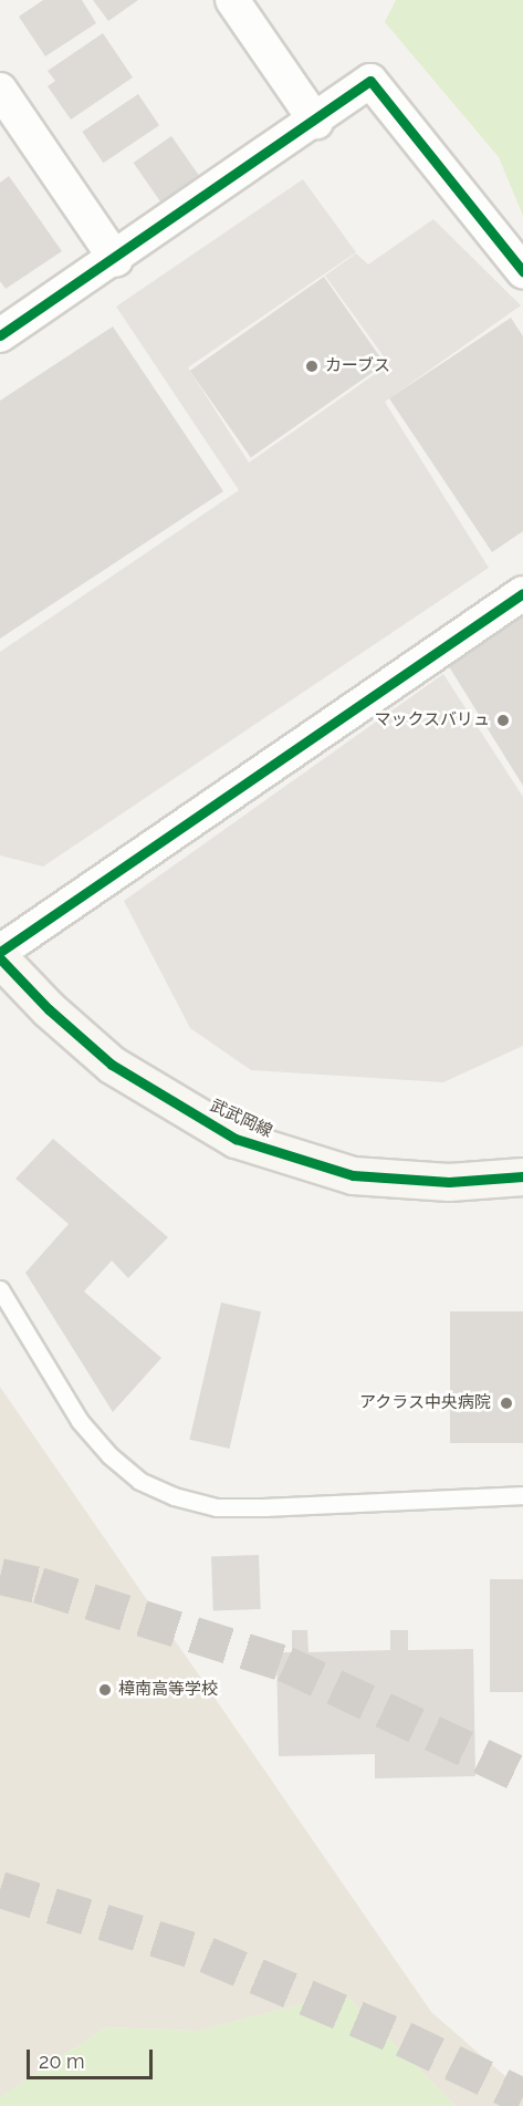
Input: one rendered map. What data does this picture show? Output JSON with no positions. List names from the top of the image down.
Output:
{
  "streets": {
    "street": ["武武岡線"]
  },
  "places": [
    "カーブス",
    "マックスバリュ",
    "アクラス中央病院",
    "樟南高等学校"
  ],
  "scale_bar": "20 m"
}
